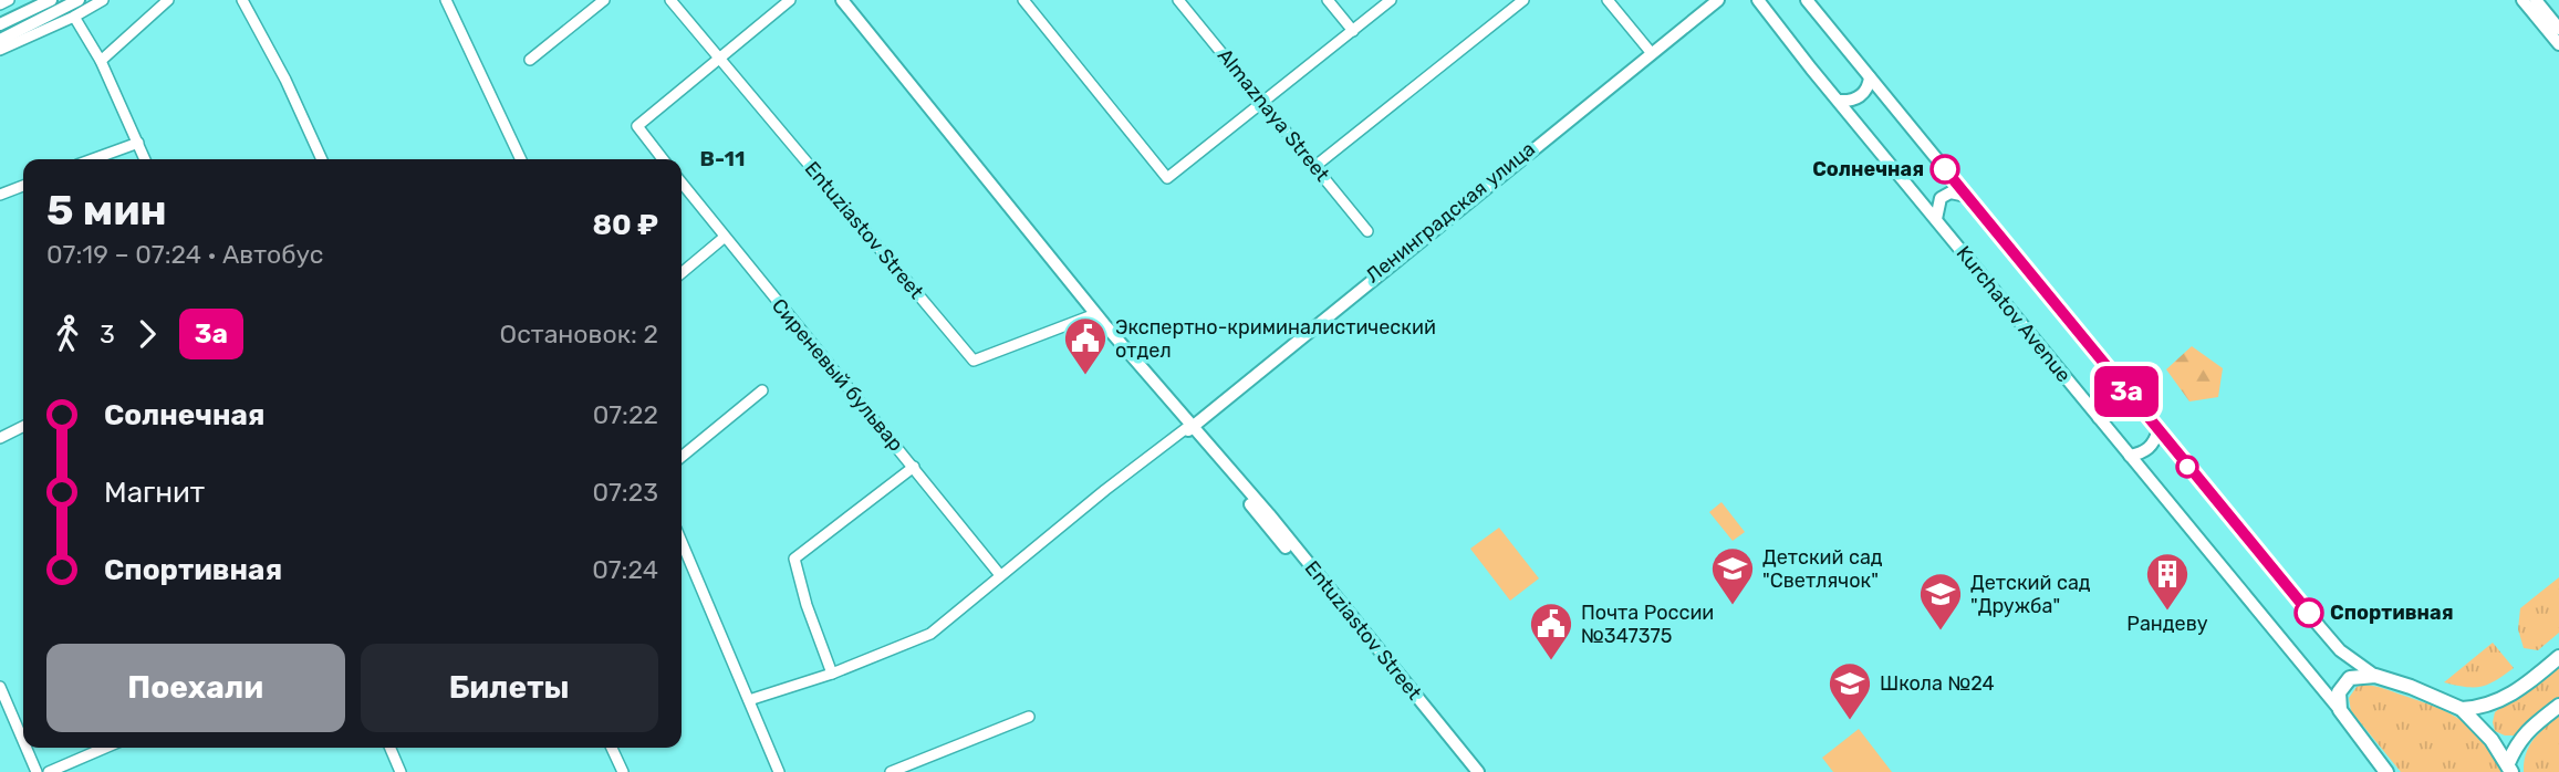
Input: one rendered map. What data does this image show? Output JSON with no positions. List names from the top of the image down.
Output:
{
  "streets": {
    "main road": ["Kurchatov Avenue"],
    "street": [
      "Almaznaya Street",
      "Ленинградская улица",
      "Entuziastov Street",
      "Сиреневый бульвар"
    ]
  },
  "crossings": [
    ["Ленинградская улица", "Entuziastov Street"],
    ["Ленинградская улица", "Сиреневый бульвар"]
  ],
  "districts": ["В-11"],
  "places": {
    "other": ["Солнечная", "Спортивная"],
    "public building": ["Экспертно-криминалистический отдел", "Почта России №347375"],
    "school or university": ["Детский сад \"Светлячок\"", "Детский сад \"Дружба\"", "Школа №24"],
    "building": ["Рандеву"]
  },
  "lines": ["bus line 3а"],
  "page": {
    "on_map": "3а",
    "heading": ["5 мин", "07:19 – 07:24 · Автобус", "80 ₽"],
    "legs": ["3", "3а", "Остановок: 2"],
    "list": [
      {
        "name": "Солнечная",
        "value": "07:22"
      },
      {
        "name": "Магнит",
        "value": "07:23"
      },
      {
        "name": "Спортивная",
        "value": "07:24"
      }
    ],
    "buttons": ["Поехали", "Билеты"]
  }
}
